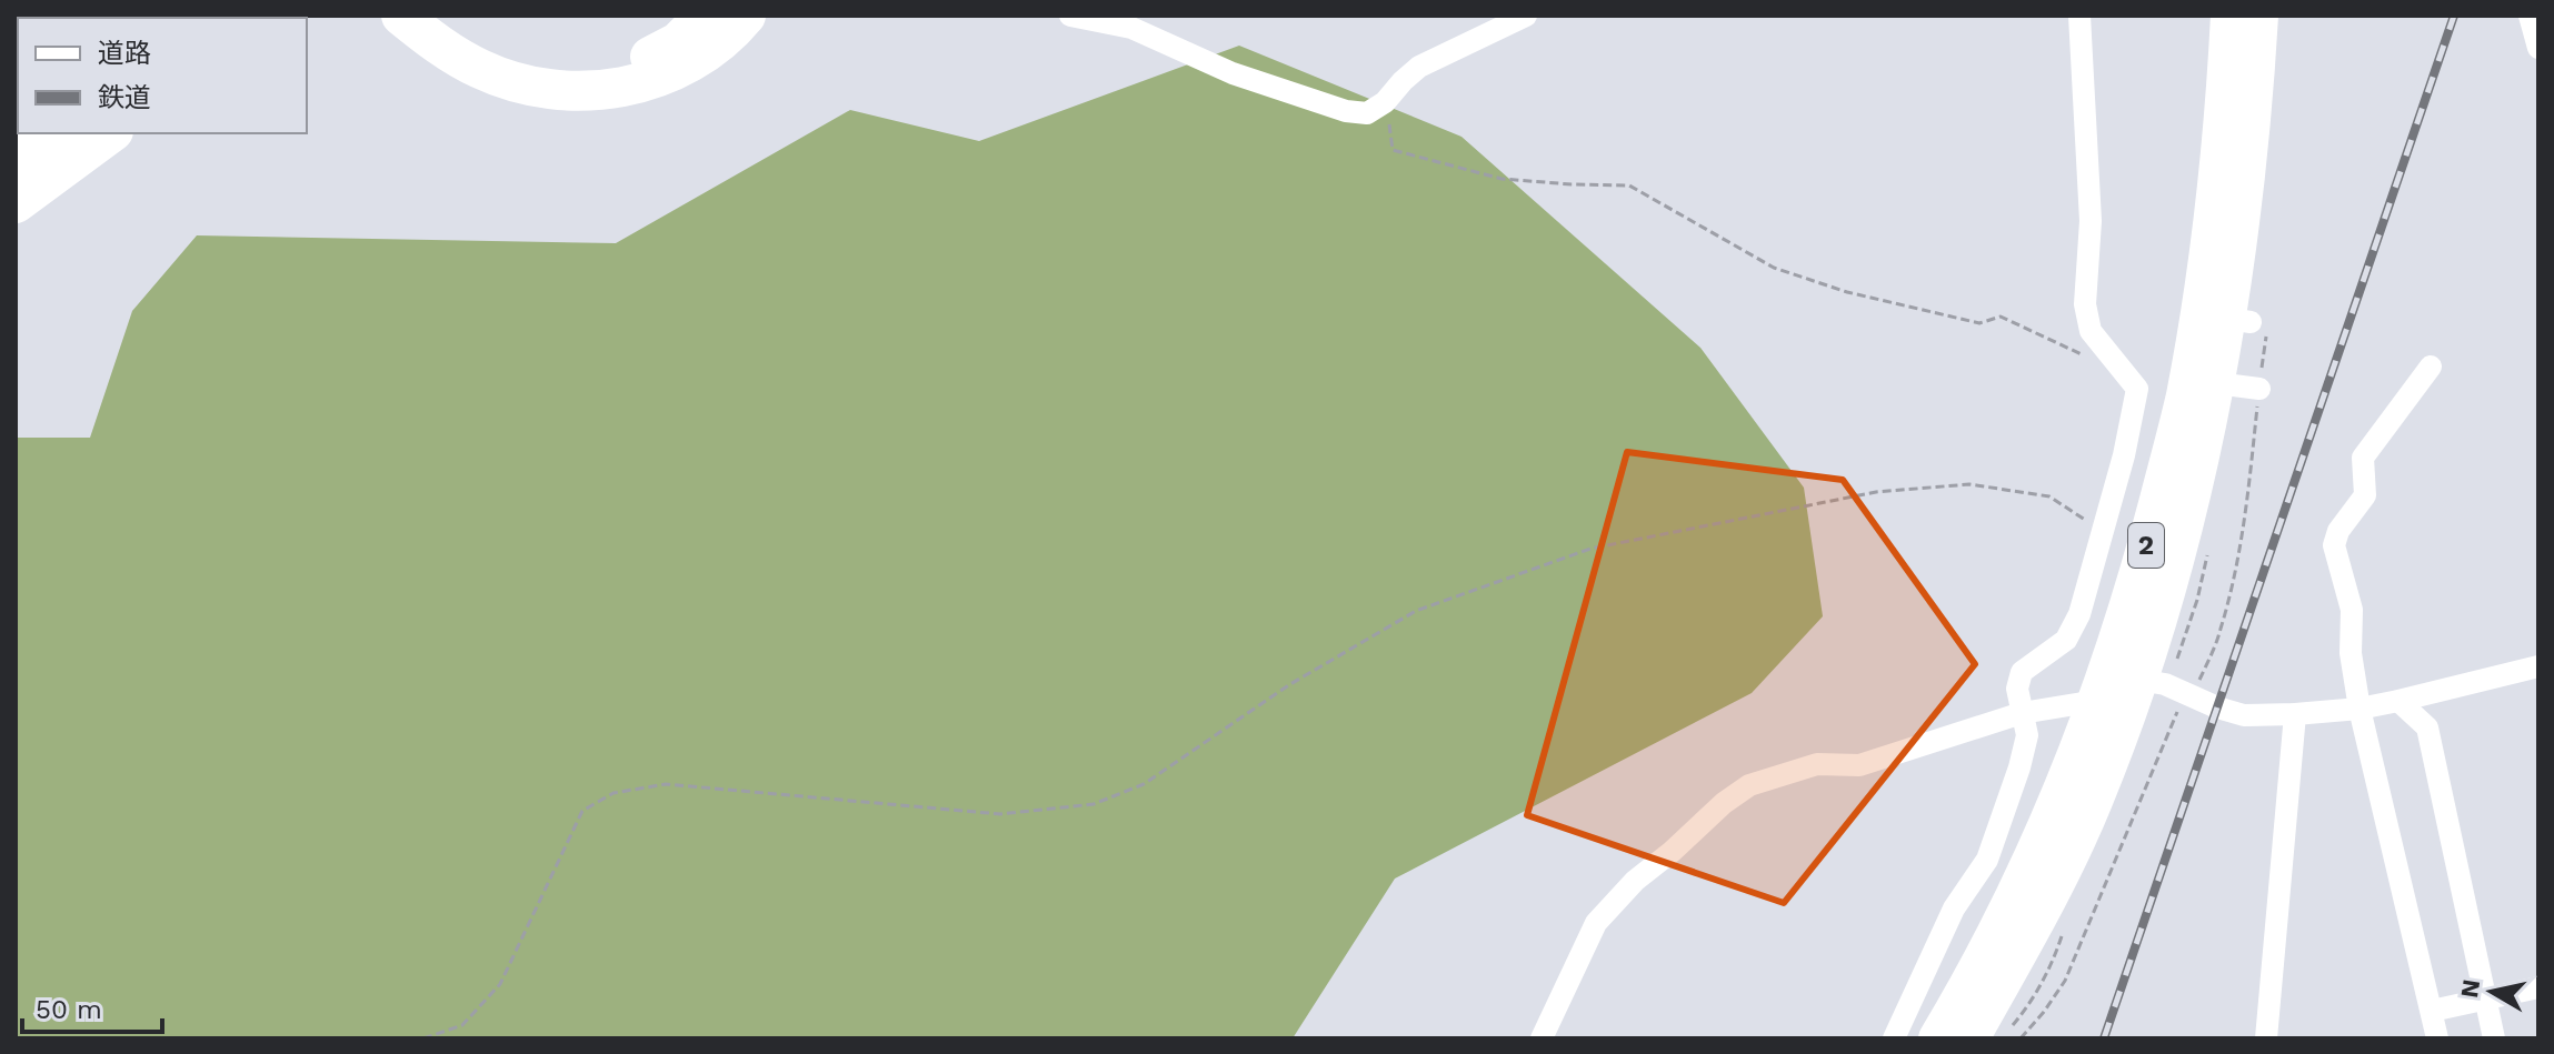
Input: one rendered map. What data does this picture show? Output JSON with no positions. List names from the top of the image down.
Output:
{
  "streets": {
    "highway": ["2"]
  },
  "legend": ["道路", "鉄道"],
  "scale_bar": "50 m",
  "north": "left"
}
